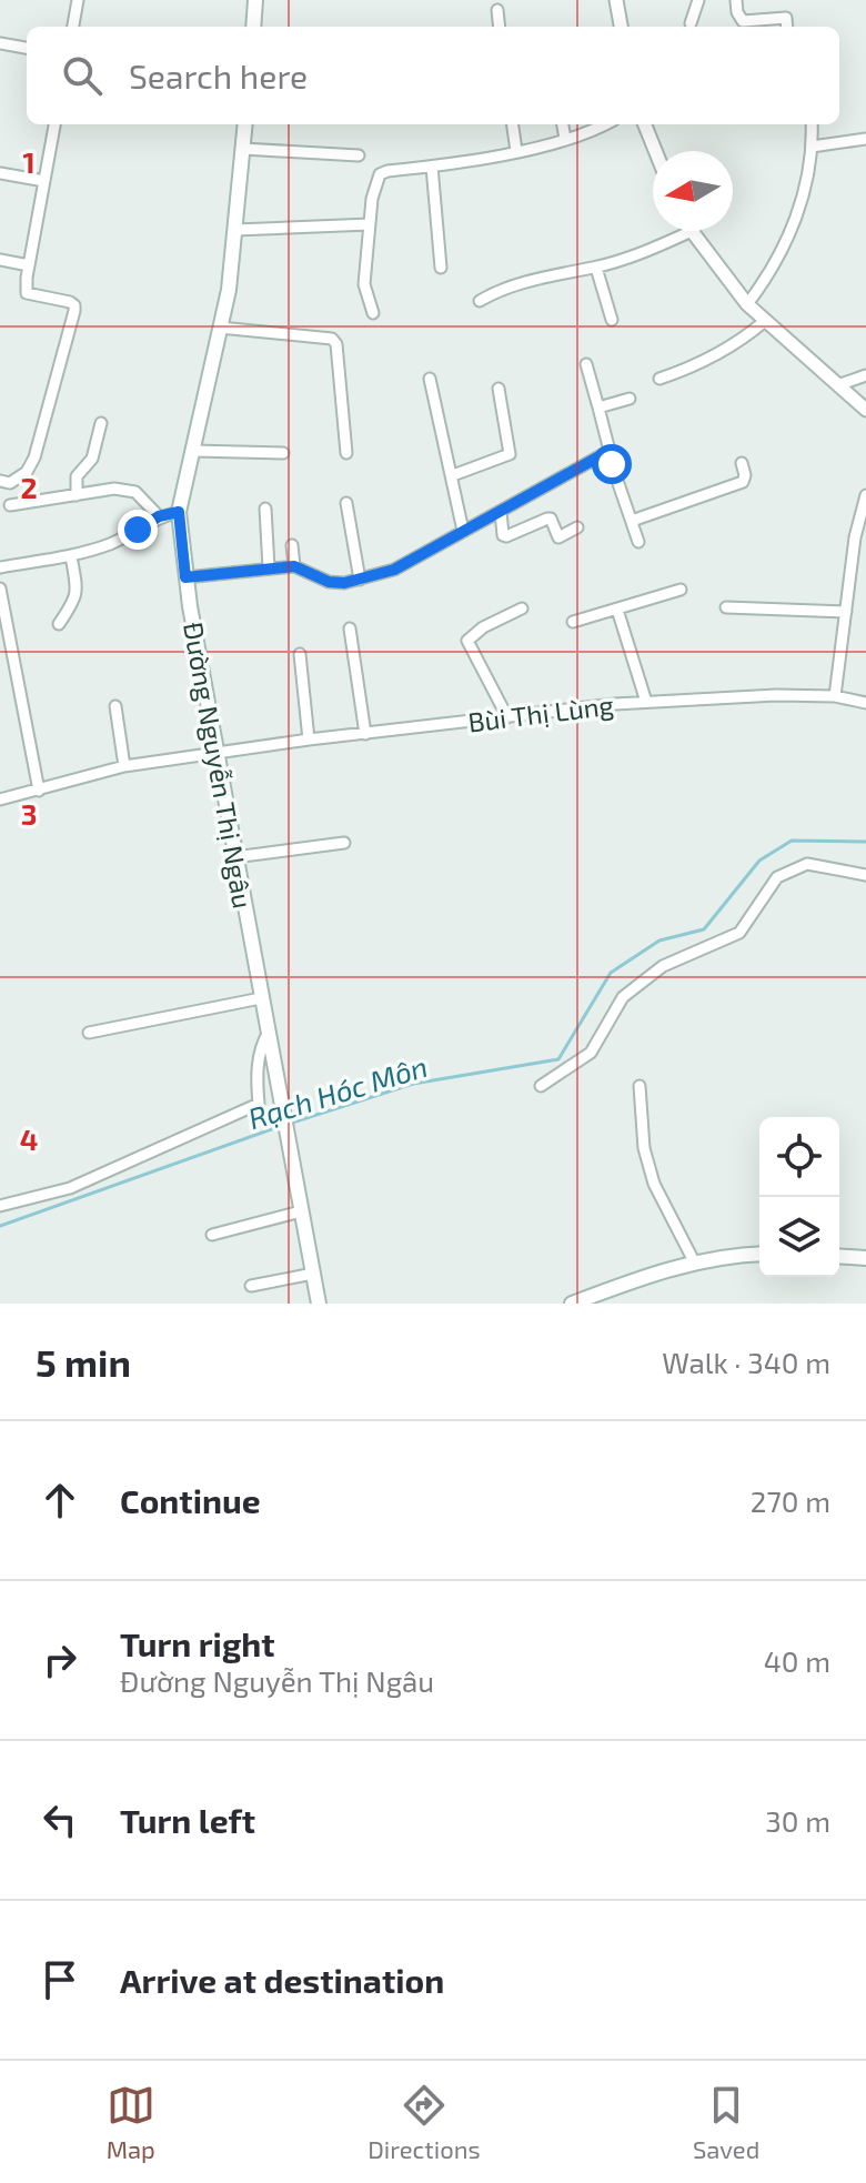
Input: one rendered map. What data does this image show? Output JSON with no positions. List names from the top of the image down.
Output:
{
  "streets": {
    "main road": ["Đường Nguyễn Thị Ngâu"],
    "street": ["Bùi Thị Lùng"]
  },
  "crossings": [
    ["Bùi Thị Lùng", "Đường Nguyễn Thị Ngâu"]
  ],
  "water": ["Rạch Hóc Môn"],
  "north": "left",
  "page": {
    "search": "Search here",
    "heading": ["5 min", "Walk · 340 m"],
    "list": [
      ["Continue", "270 m"],
      ["Turn right", "Đường Nguyễn Thị Ngâu", "40 m"],
      ["Turn left", "30 m"],
      "Arrive at destination"
    ],
    "nav": ["Map", "Directions", "Saved"]
  },
  "grid": {
    "rows": [
      "1",
      "2",
      "3",
      "4"
    ]
  }
}
